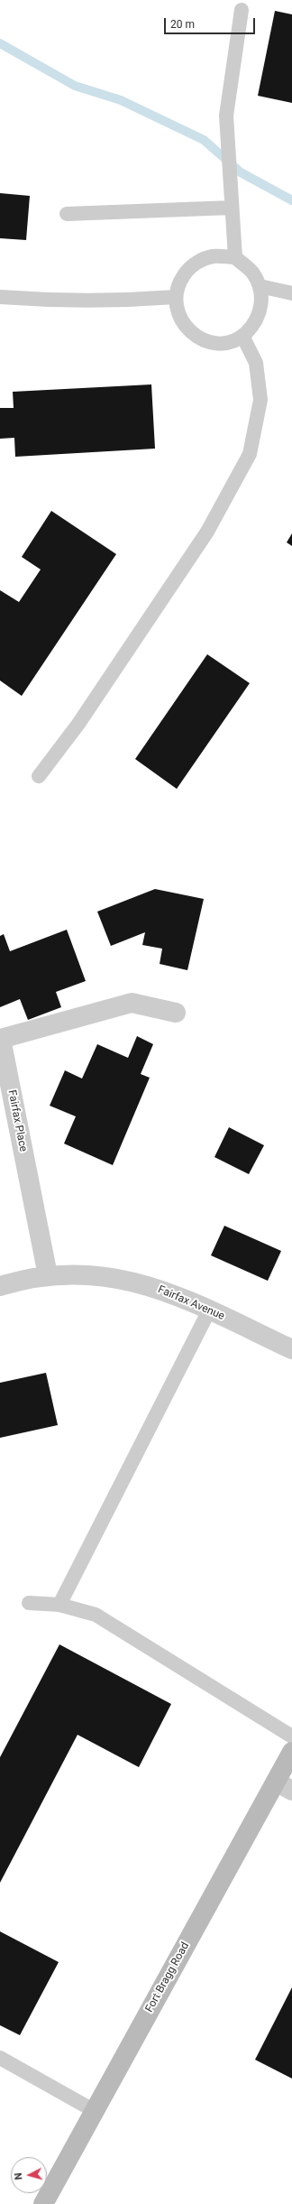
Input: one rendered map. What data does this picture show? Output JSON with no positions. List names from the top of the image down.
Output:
{
  "streets": {
    "main road": ["Fort Bragg Road"],
    "street": ["Fairfax Place", "Fairfax Avenue"]
  },
  "crossings": [
    ["Fairfax Place", "Fairfax Avenue"]
  ],
  "scale_bar": "20 m",
  "north": "left"
}
